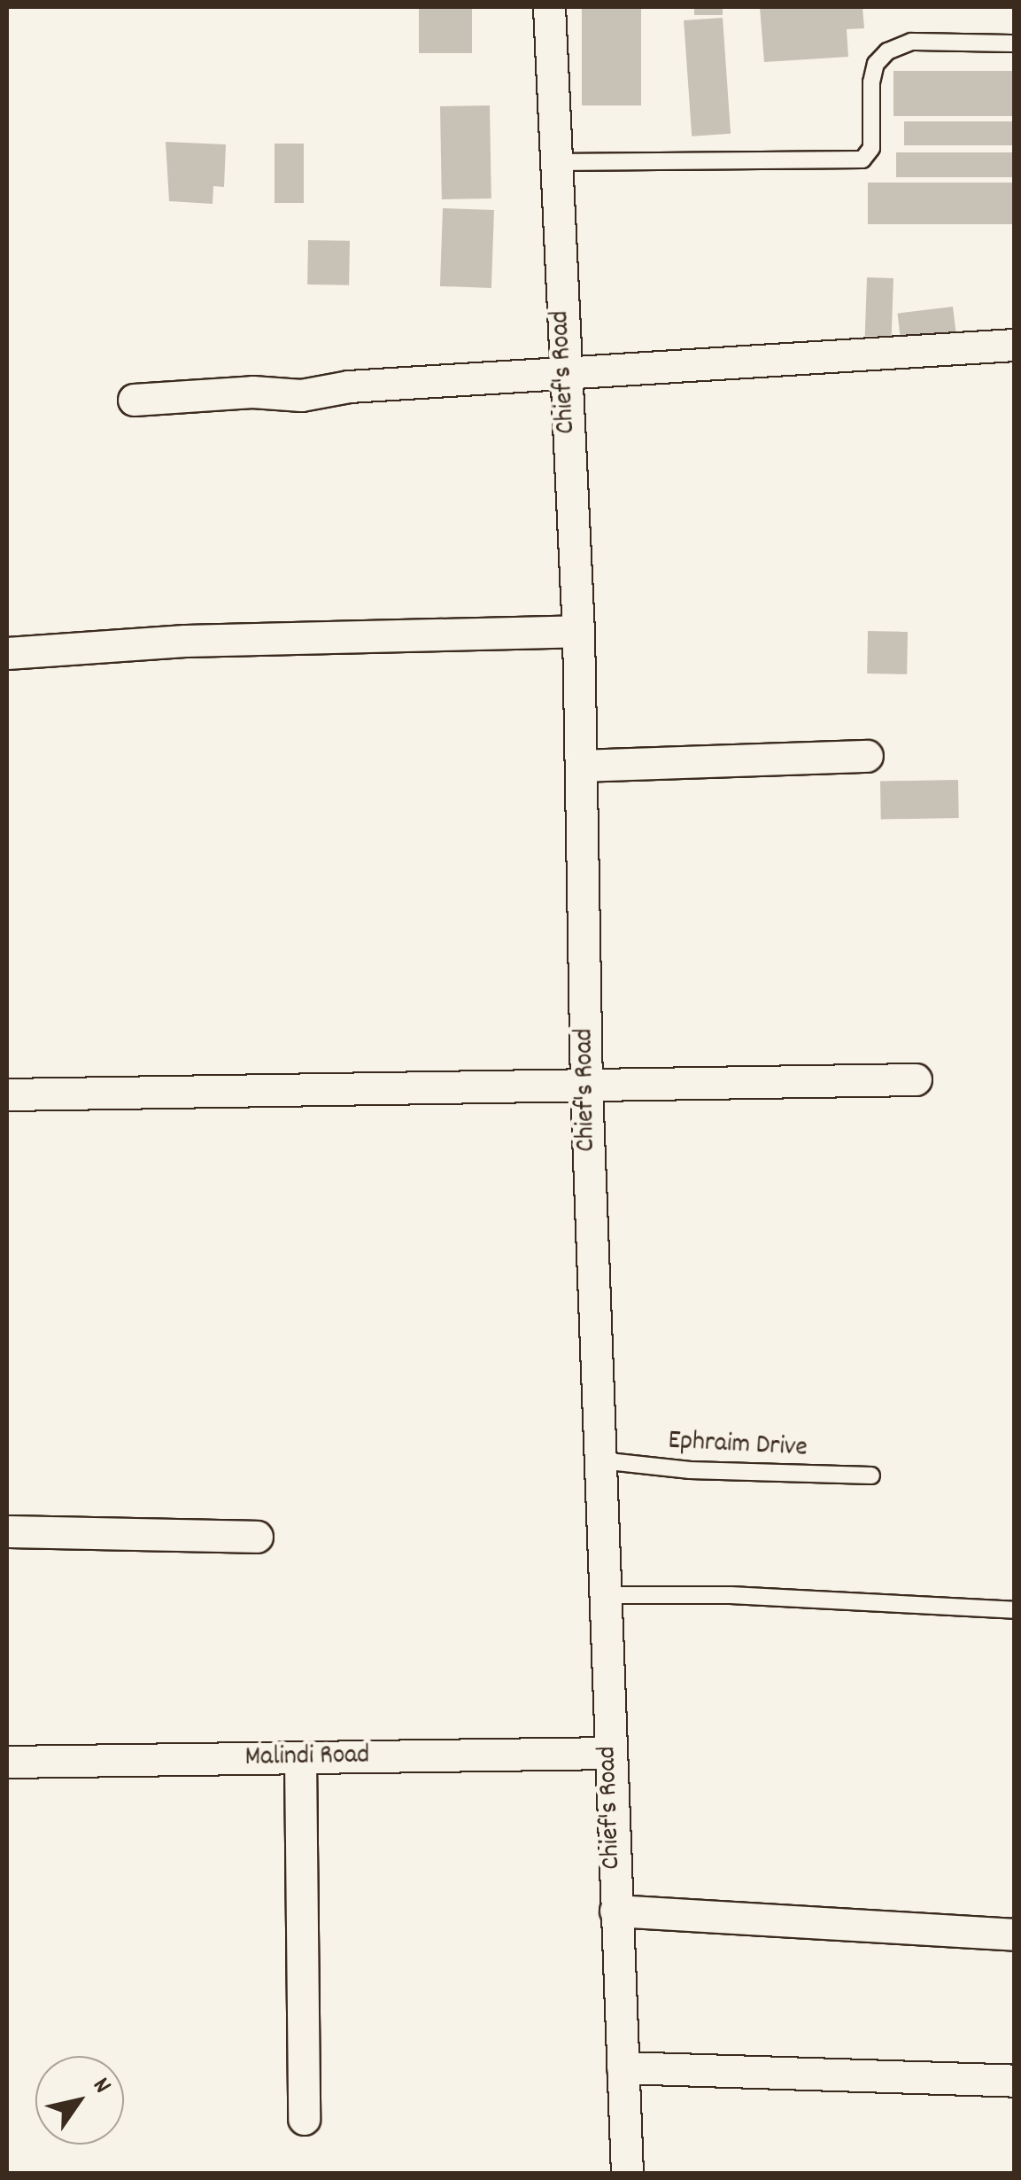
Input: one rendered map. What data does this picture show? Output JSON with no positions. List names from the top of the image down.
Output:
{
  "streets": {
    "street": ["Chief's Road", "Malindi Road"],
    "lane": ["Ephraim Drive"]
  },
  "crossings": [
    ["Chief's Road", "Ephraim Drive"],
    ["Chief's Road", "Malindi Road"]
  ],
  "north": "top right"
}
